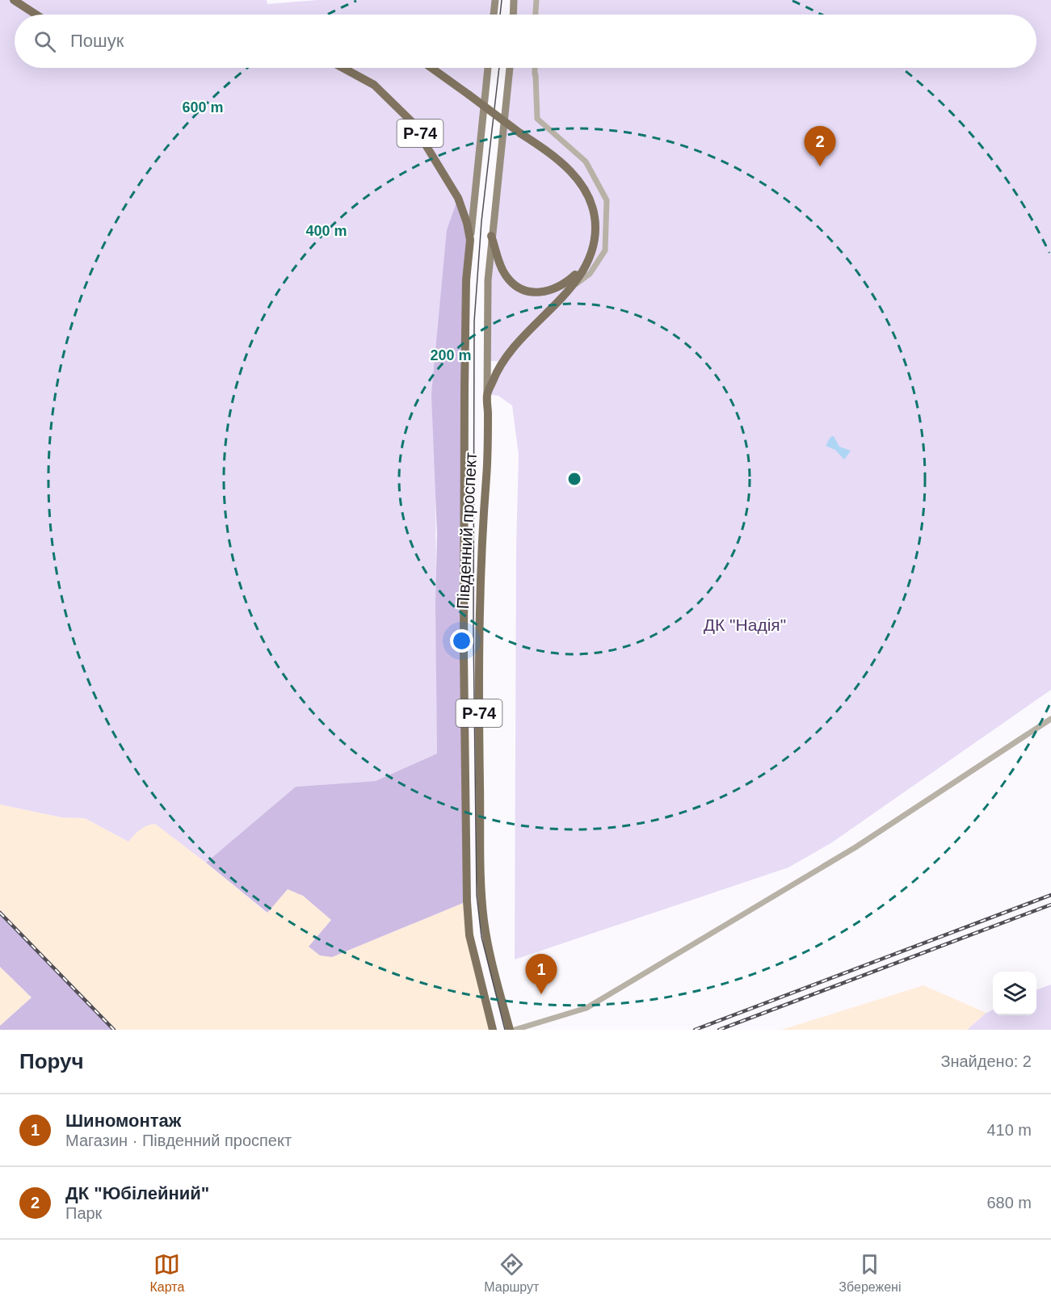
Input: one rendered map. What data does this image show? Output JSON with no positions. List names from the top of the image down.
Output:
{
  "streets": {
    "main road": ["Р-74", "Південний проспект"]
  },
  "crossings": [
    ["Р-74", "Південний проспект"]
  ],
  "parks": ["ДК \"Надія\""],
  "page": {
    "search": "Пошук",
    "pins": ["2", "1"],
    "heading": ["Поруч", "Знайдено: 2"],
    "list": [
      {
        "mark": "1",
        "name": "Шиномонтаж",
        "note": "Магазин · Південний проспект",
        "value": "410 m"
      },
      {
        "mark": "2",
        "name": "ДК \"Юбілейний\"",
        "note": "Парк",
        "value": "680 m"
      }
    ],
    "nav": ["Карта", "Маршрут", "Збережені"]
  },
  "rings": ["600 m", "400 m", "200 m"]
}
